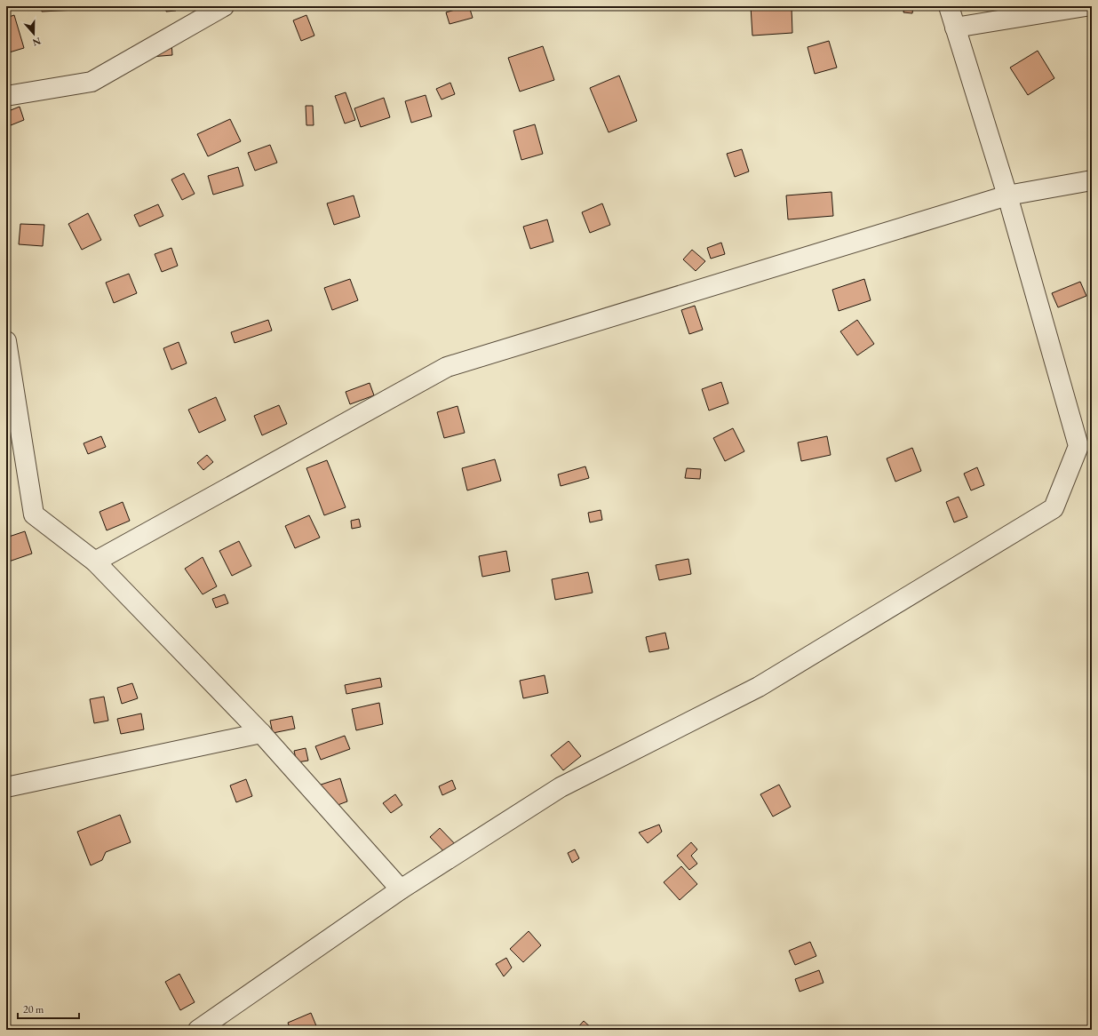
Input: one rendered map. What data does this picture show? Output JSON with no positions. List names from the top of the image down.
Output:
{
  "scale_bar": "20 m",
  "north": "bottom"
}
